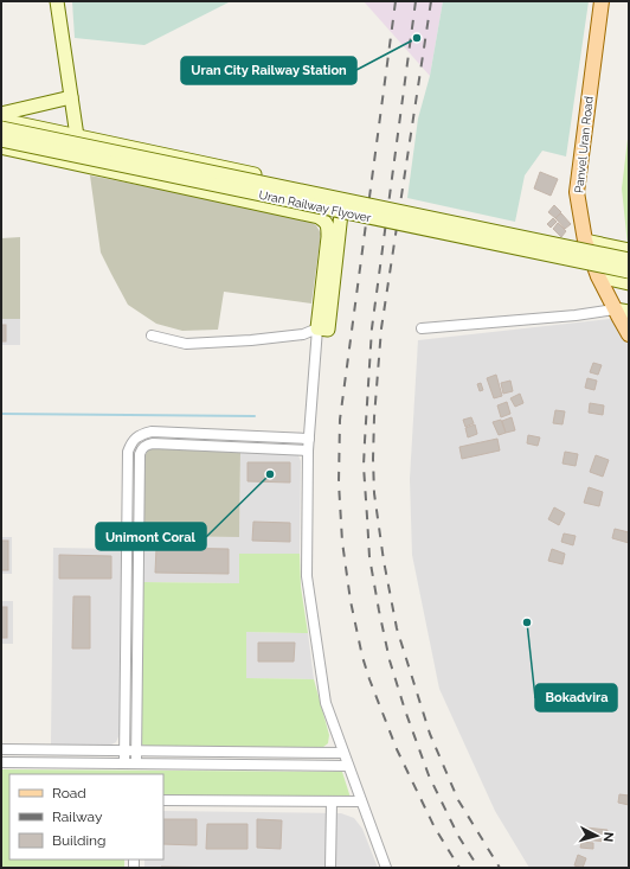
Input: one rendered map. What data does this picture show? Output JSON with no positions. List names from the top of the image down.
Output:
{
  "streets": {
    "main road": ["Panvel Uran Road", "Uran Railway Flyover"]
  },
  "places": ["Uran City Railway Station", "Unimont Coral", "Bokadvira"],
  "legend": ["Road", "Railway", "Building"],
  "north": "right"
}
